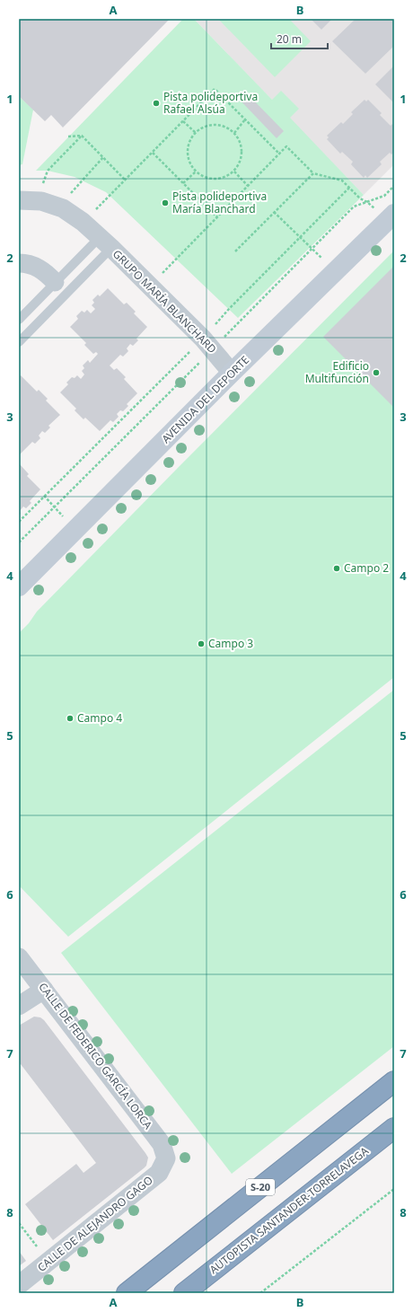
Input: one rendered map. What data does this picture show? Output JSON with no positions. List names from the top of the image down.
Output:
{
  "streets": {
    "highway": ["S-20", "AUTOPISTA SANTANDER-TORRELAVEGA"],
    "main road": ["AVENIDA DEL DEPORTE"],
    "street": ["GRUPO MARÍA BLANCHARD", "CALLE DE FEDERICO GARCÍA LORCA", "CALLE DE ALEJANDRO GAGO"]
  },
  "crossings": [
    ["GRUPO MARÍA BLANCHARD", "AVENIDA DEL DEPORTE"],
    ["CALLE DE FEDERICO GARCÍA LORCA", "CALLE DE ALEJANDRO GAGO"]
  ],
  "places": [
    "Pista polideportiva Rafael Alsúa",
    "Pista polideportiva María Blanchard",
    "Edificio Multifunción",
    "Campo 2",
    "Campo 3",
    "Campo 4"
  ],
  "scale_bar": "20 m",
  "grid": {
    "columns": ["A", "B"],
    "rows": [
      "1",
      "2",
      "3",
      "4",
      "5",
      "6",
      "7",
      "8"
    ]
  }
}
